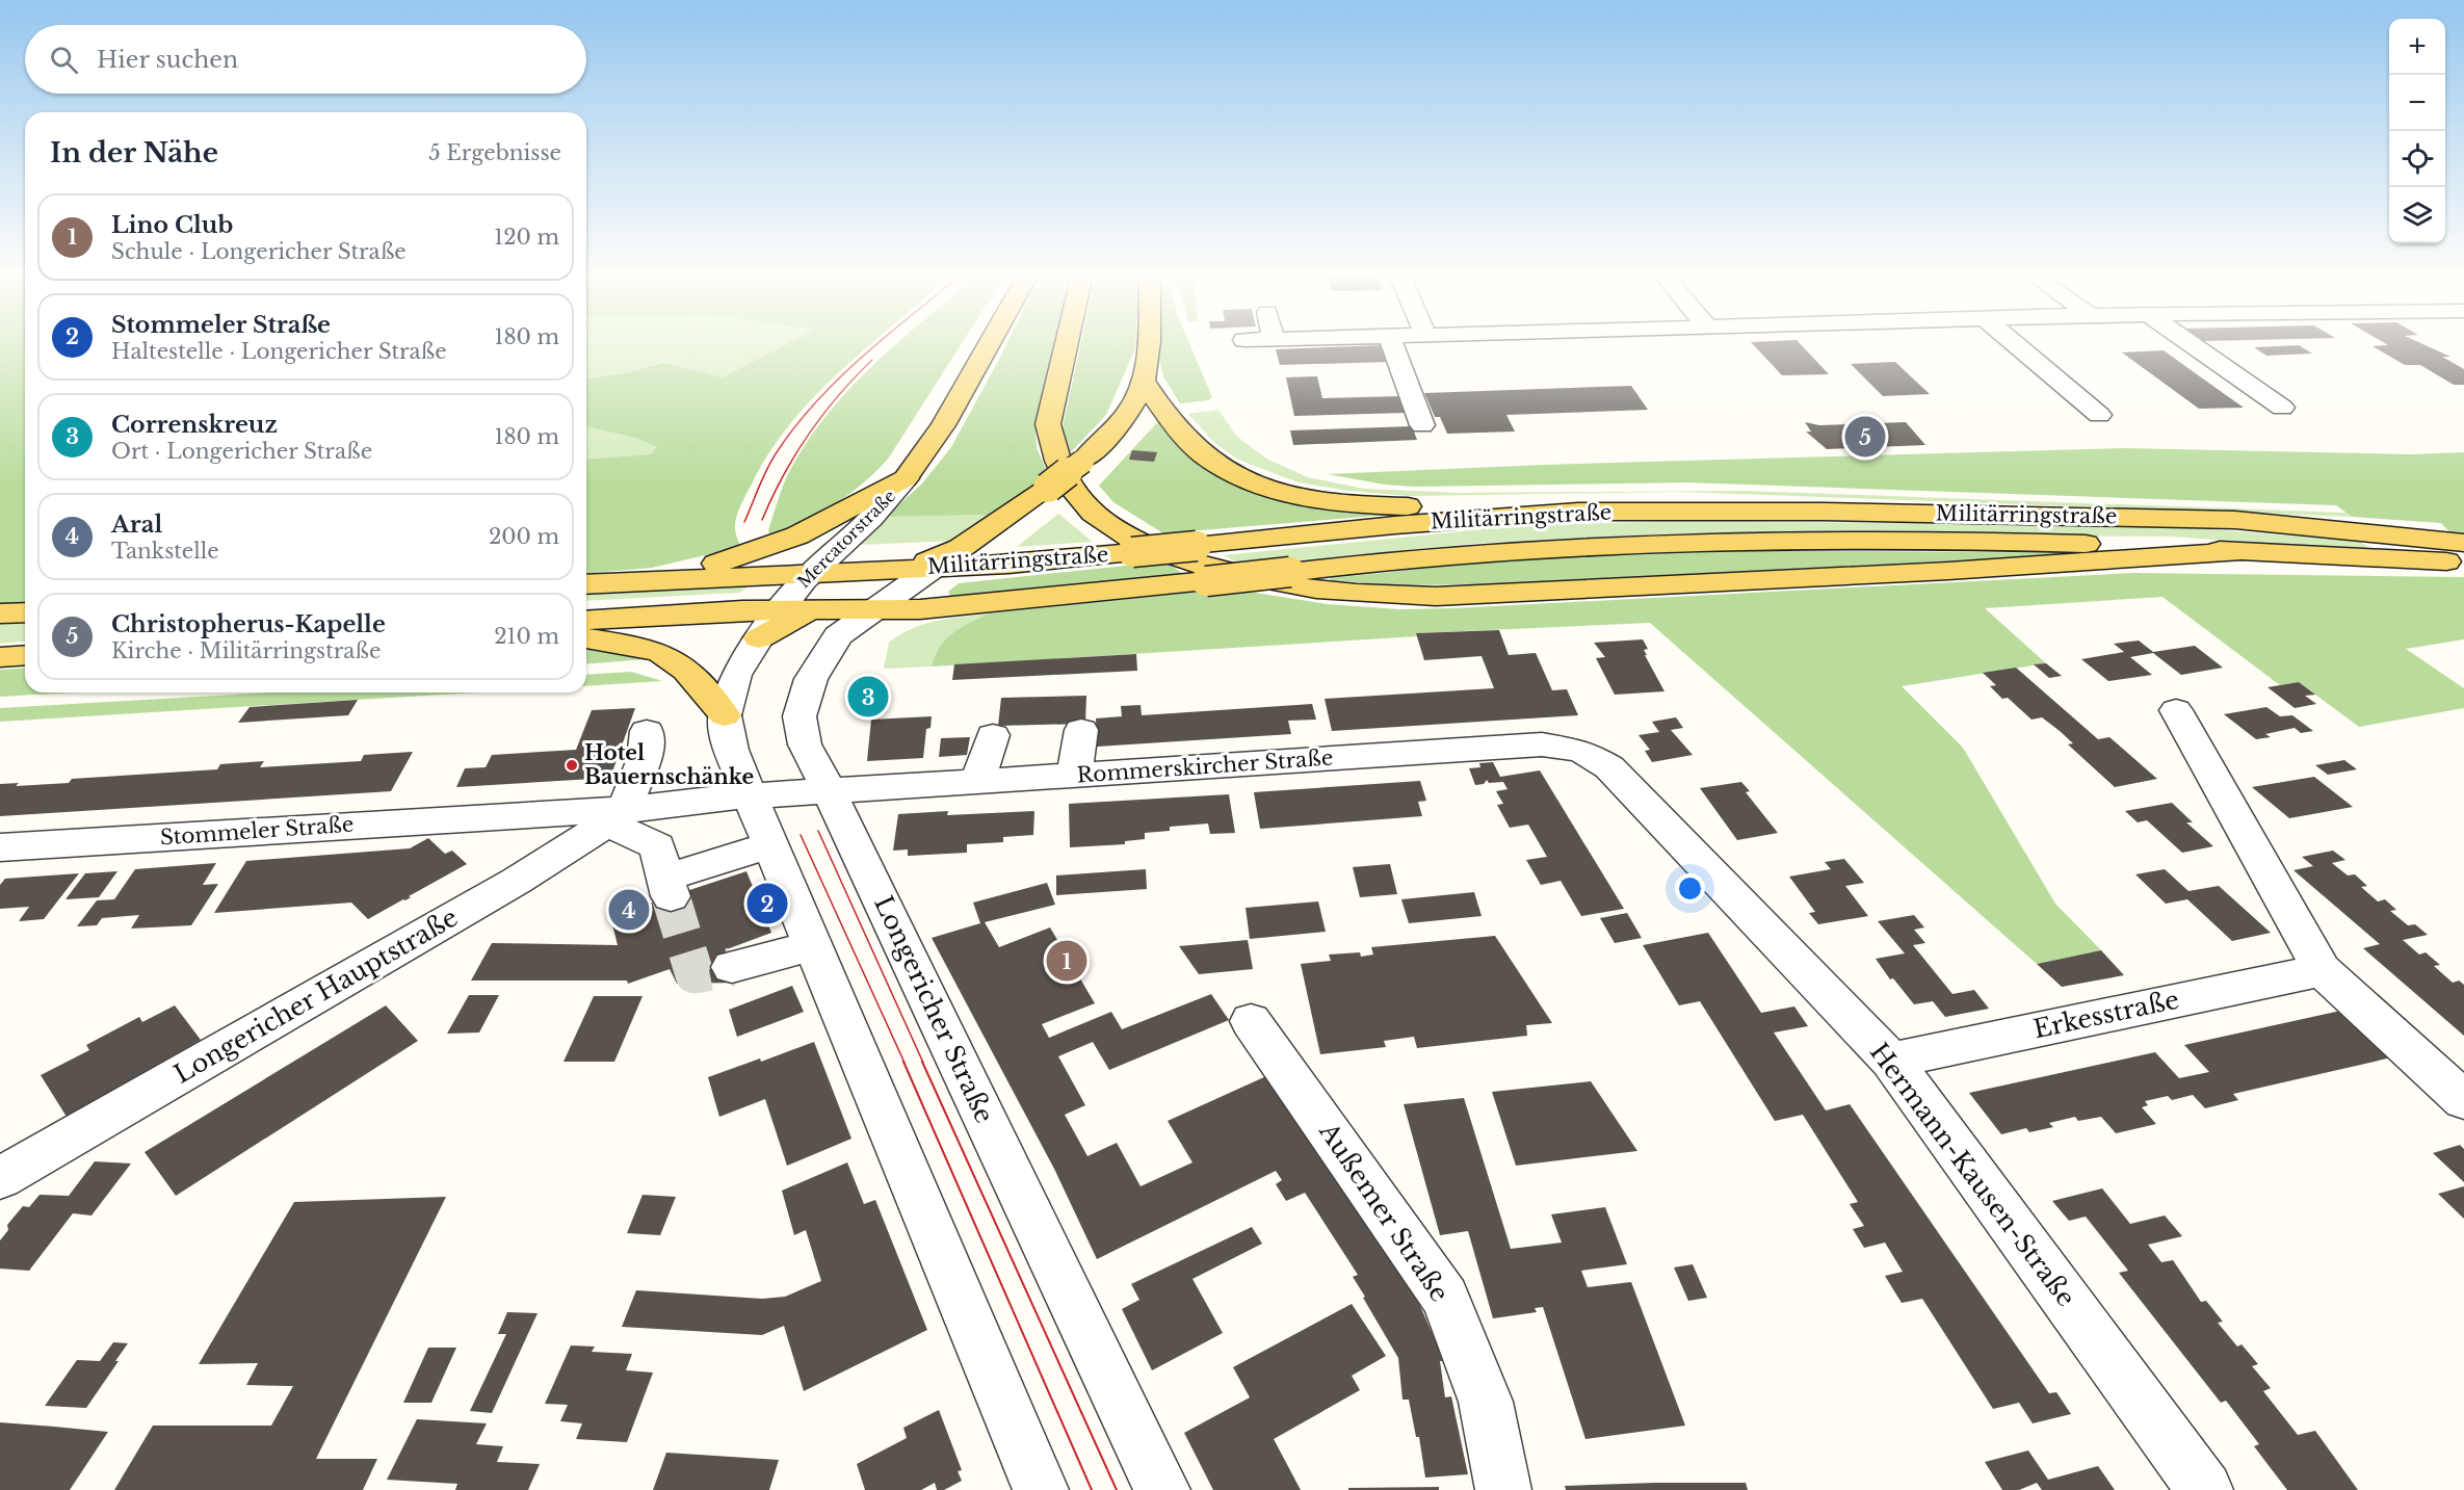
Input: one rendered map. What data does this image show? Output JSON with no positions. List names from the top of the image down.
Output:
{
  "streets": {
    "main road": ["Militärringstraße", "Mercatorstraße"],
    "street": [
      "Rommerskircher Straße",
      "Stommeler Straße",
      "Longericher Hauptstraße",
      "Longericher Straße",
      "Erkesstraße",
      "Hermann-Kausen-Straße",
      "Außemer Straße"
    ]
  },
  "crossings": [
    ["Militärringstraße", "Longericher Straße"],
    ["Mercatorstraße", "Longericher Straße"],
    ["Rommerskircher Straße", "Stommeler Straße"],
    ["Rommerskircher Straße", "Longericher Straße"],
    ["Rommerskircher Straße", "Hermann-Kausen-Straße"],
    ["Stommeler Straße", "Longericher Hauptstraße"],
    ["Stommeler Straße", "Longericher Straße"],
    ["Erkesstraße", "Hermann-Kausen-Straße"]
  ],
  "places": ["Hotel Bauernschänke"],
  "page": {
    "map_buttons": ["+", "−"],
    "search": "Hier suchen",
    "heading": ["In der Nähe", "5 Ergebnisse"],
    "list": [
      {
        "mark": "1",
        "name": "Lino Club",
        "note": "Schule · Longericher Straße",
        "value": "120 m"
      },
      {
        "mark": "2",
        "name": "Stommeler Straße",
        "note": "Haltestelle · Longericher Straße",
        "value": "180 m"
      },
      {
        "mark": "3",
        "name": "Correnskreuz",
        "note": "Ort · Longericher Straße",
        "value": "180 m"
      },
      {
        "mark": "4",
        "name": "Aral",
        "note": "Tankstelle",
        "value": "200 m"
      },
      {
        "mark": "5",
        "name": "Christopherus-Kapelle",
        "note": "Kirche · Militärringstraße",
        "value": "210 m"
      }
    ],
    "pins": [
      "5",
      "3",
      "2",
      "4",
      "1"
    ]
  }
}
